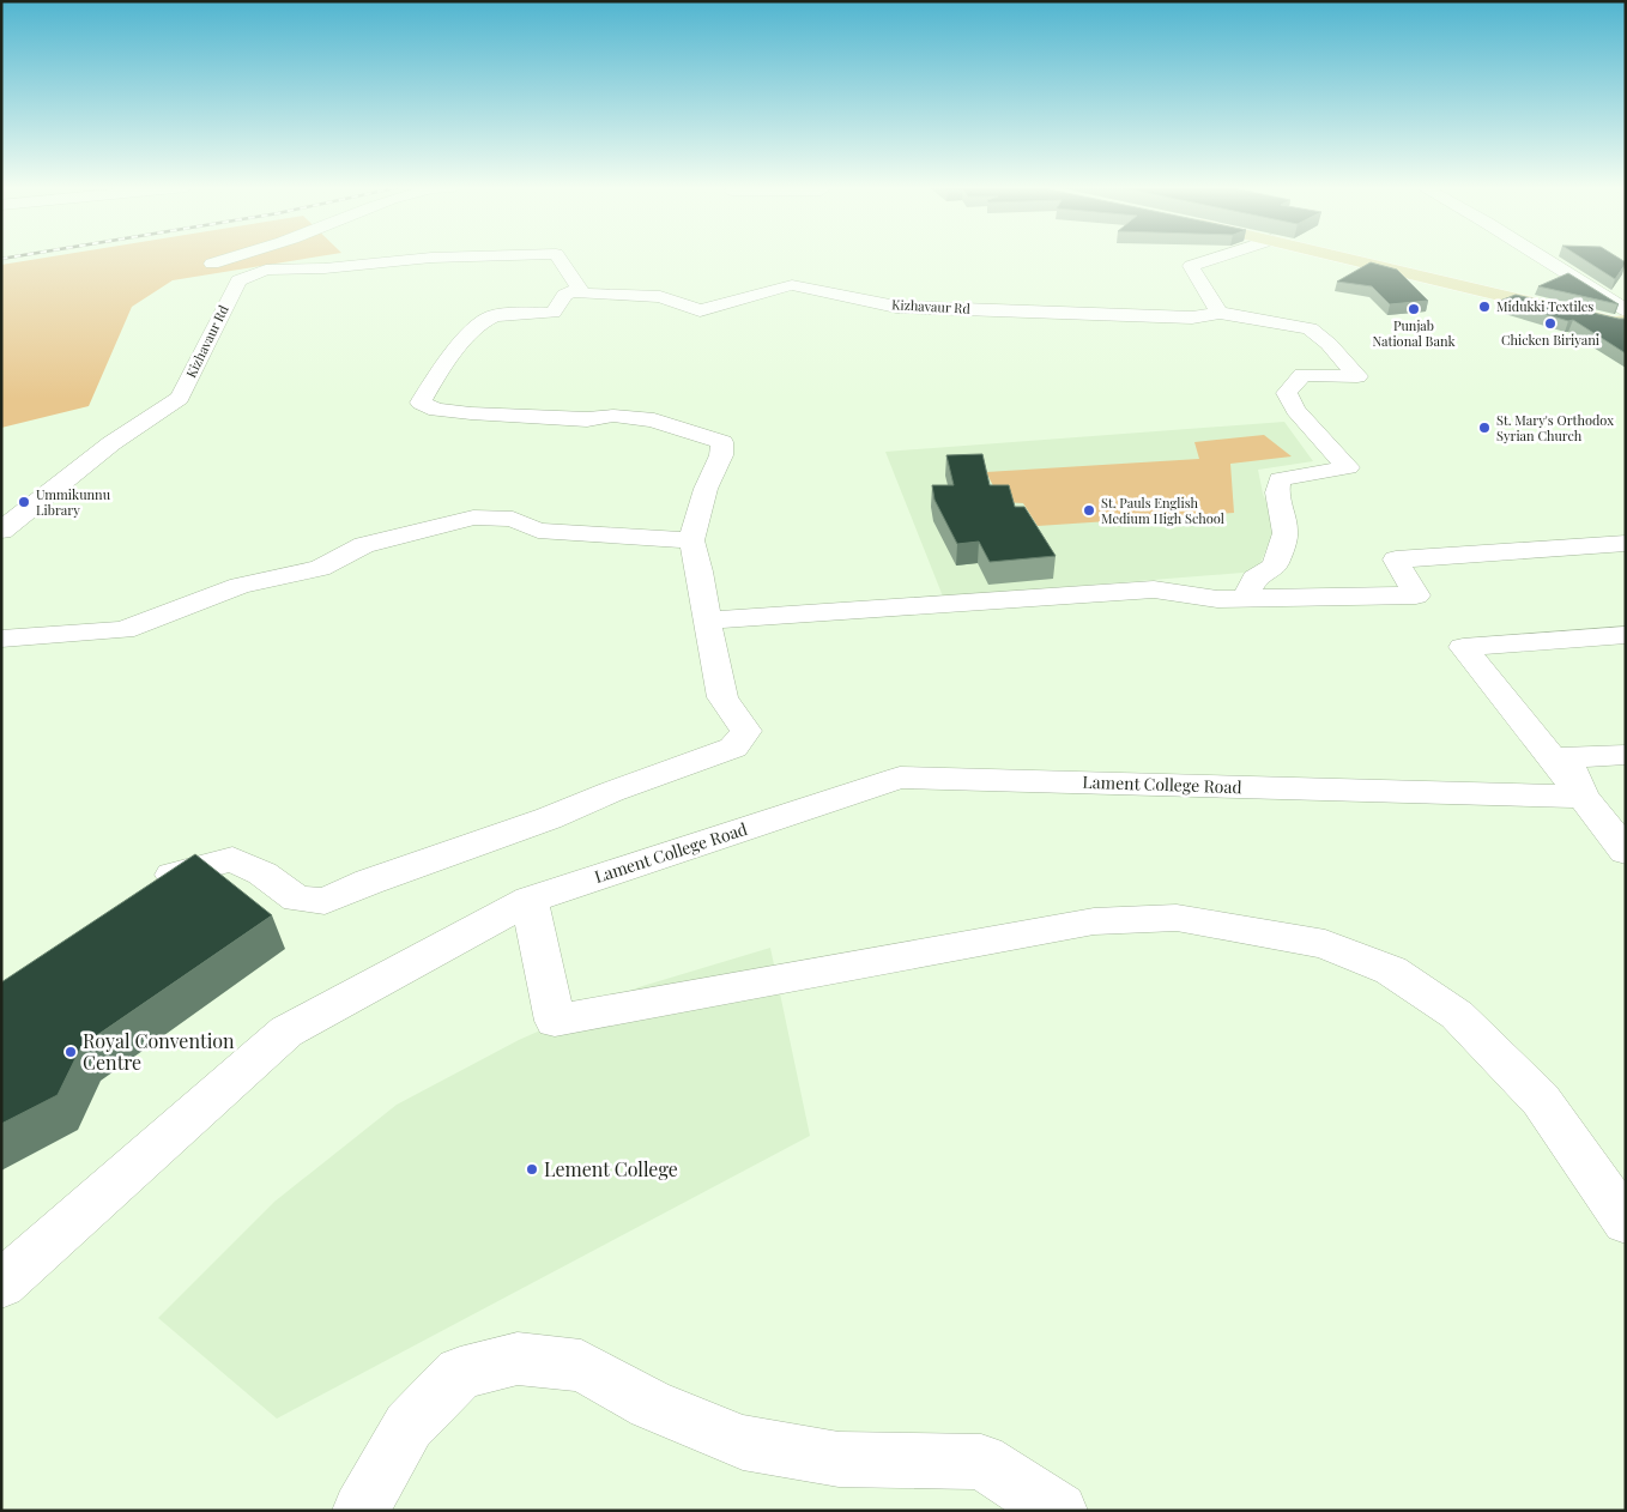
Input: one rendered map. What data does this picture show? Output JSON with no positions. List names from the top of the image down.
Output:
{
  "streets": {
    "street": ["Kizhavaur Rd", "Lament College Road"]
  },
  "places": [
    "Midukki Textiles",
    "Punjab National Bank",
    "Chicken Biriyani",
    "St. Mary's Orthodox Syrian Church",
    "Ummikunnu Library",
    "St. Pauls English Medium High School",
    "Royal Convention Centre",
    "Lement College"
  ]
}
